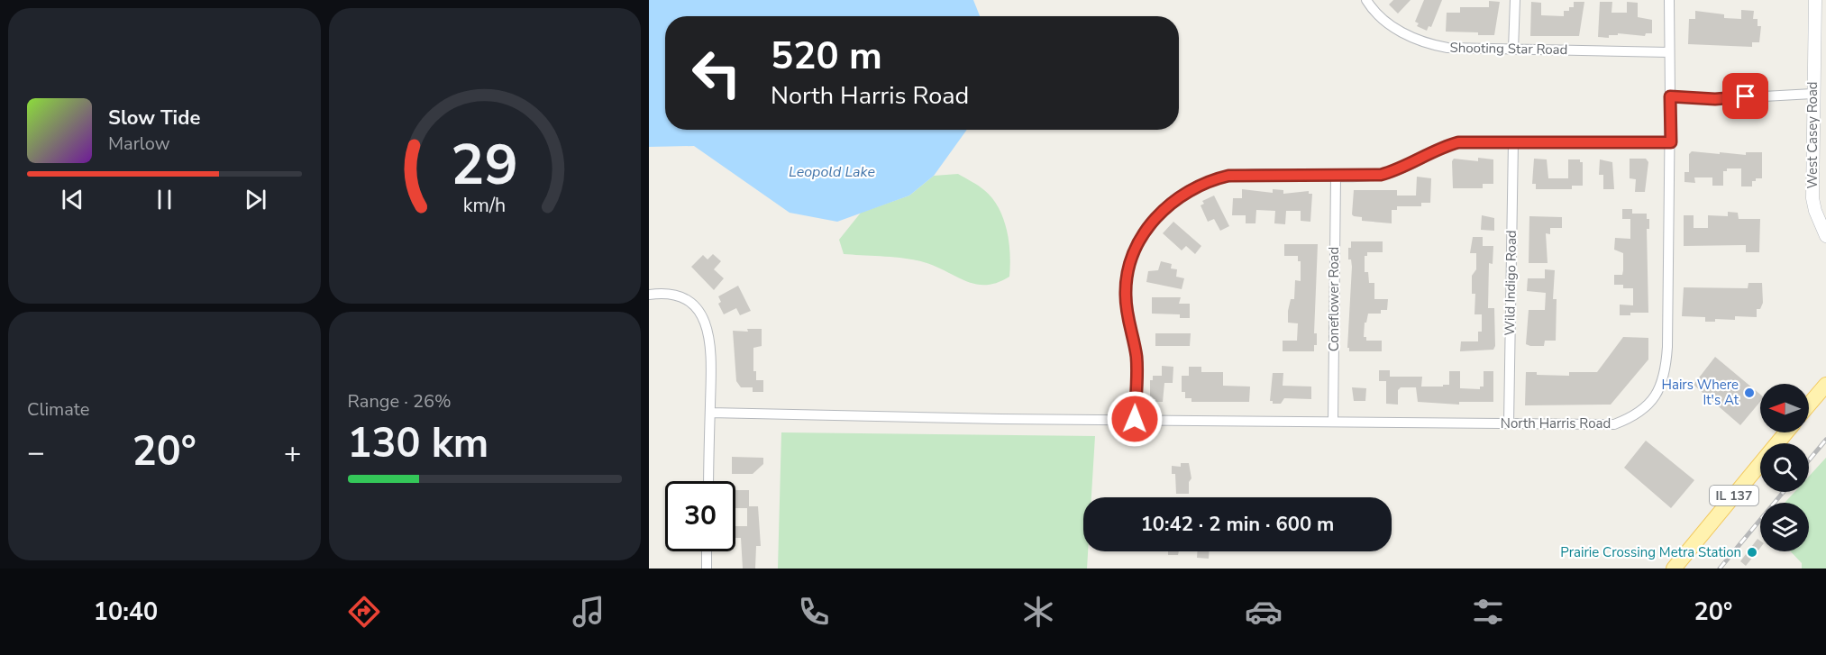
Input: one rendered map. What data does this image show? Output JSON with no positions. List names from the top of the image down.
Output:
{
  "streets": {
    "main road": ["West Casey Road", "IL 137"],
    "street": [
      "Shooting Star Road",
      "Wild Indigo Road",
      "Coneflower Road",
      "North Harris Road"
    ]
  },
  "crossings": [
    ["Shooting Star Road", "North Harris Road"],
    ["Wild Indigo Road", "North Harris Road"],
    ["Coneflower Road", "North Harris Road"]
  ],
  "water": ["Leopold Lake"],
  "places": ["Hairs Where It's At", "Prairie Crossing Metra Station"],
  "north": "left",
  "page": {
    "turn": ["520 m", "North Harris Road"],
    "song": ["Slow Tide", "Marlow"],
    "tile": [
      "Climate",
      ["Range · 26%", "130 km"]
    ],
    "heat": ["−", "20°", "+"],
    "limit": "30",
    "trip": "10:42 · 2 min · 600 m",
    "tabs": ["10:40", "20°"],
    "gauge": ["29", "km/h"]
  }
}
